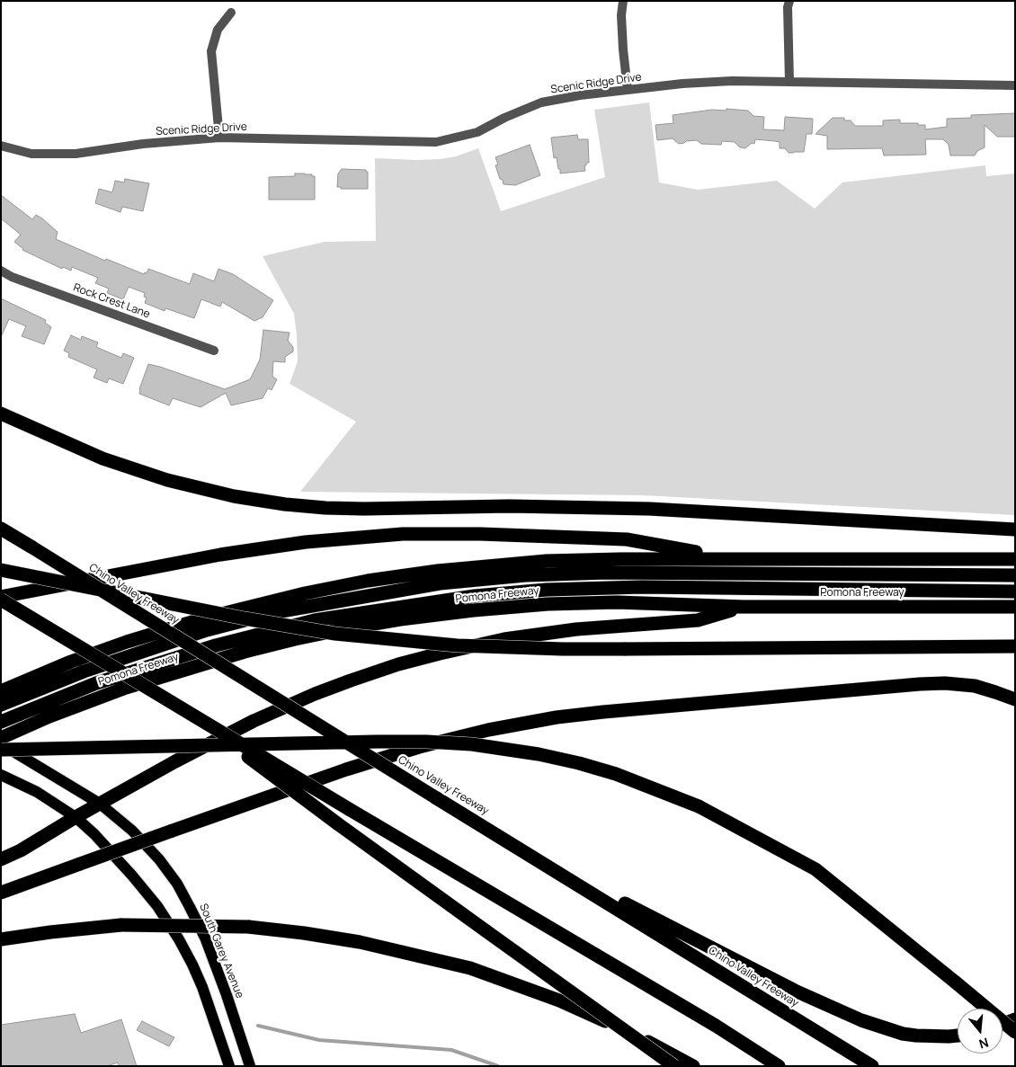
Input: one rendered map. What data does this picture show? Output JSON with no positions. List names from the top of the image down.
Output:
{
  "streets": {
    "highway": ["Pomona Freeway", "Chino Valley Freeway"],
    "main road": ["South Garey Avenue"],
    "street": ["Scenic Ridge Drive", "Rock Crest Lane"]
  },
  "crossings": [
    ["Pomona Freeway", "Chino Valley Freeway"]
  ],
  "north": "bottom"
}
